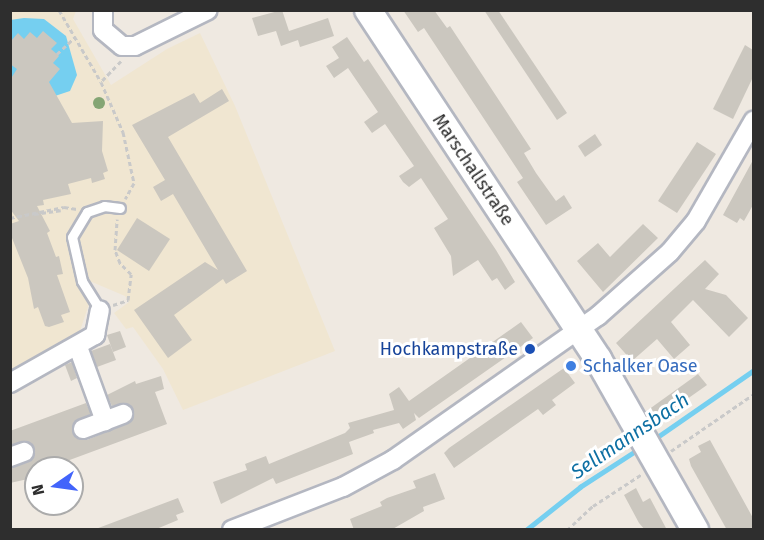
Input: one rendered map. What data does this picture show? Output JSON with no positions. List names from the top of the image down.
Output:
{
  "streets": {
    "street": ["Marschallstraße"]
  },
  "water": ["Sellmannsbach"],
  "places": ["Hochkampstraße", "Schalker Oase"],
  "north": "left"
}
